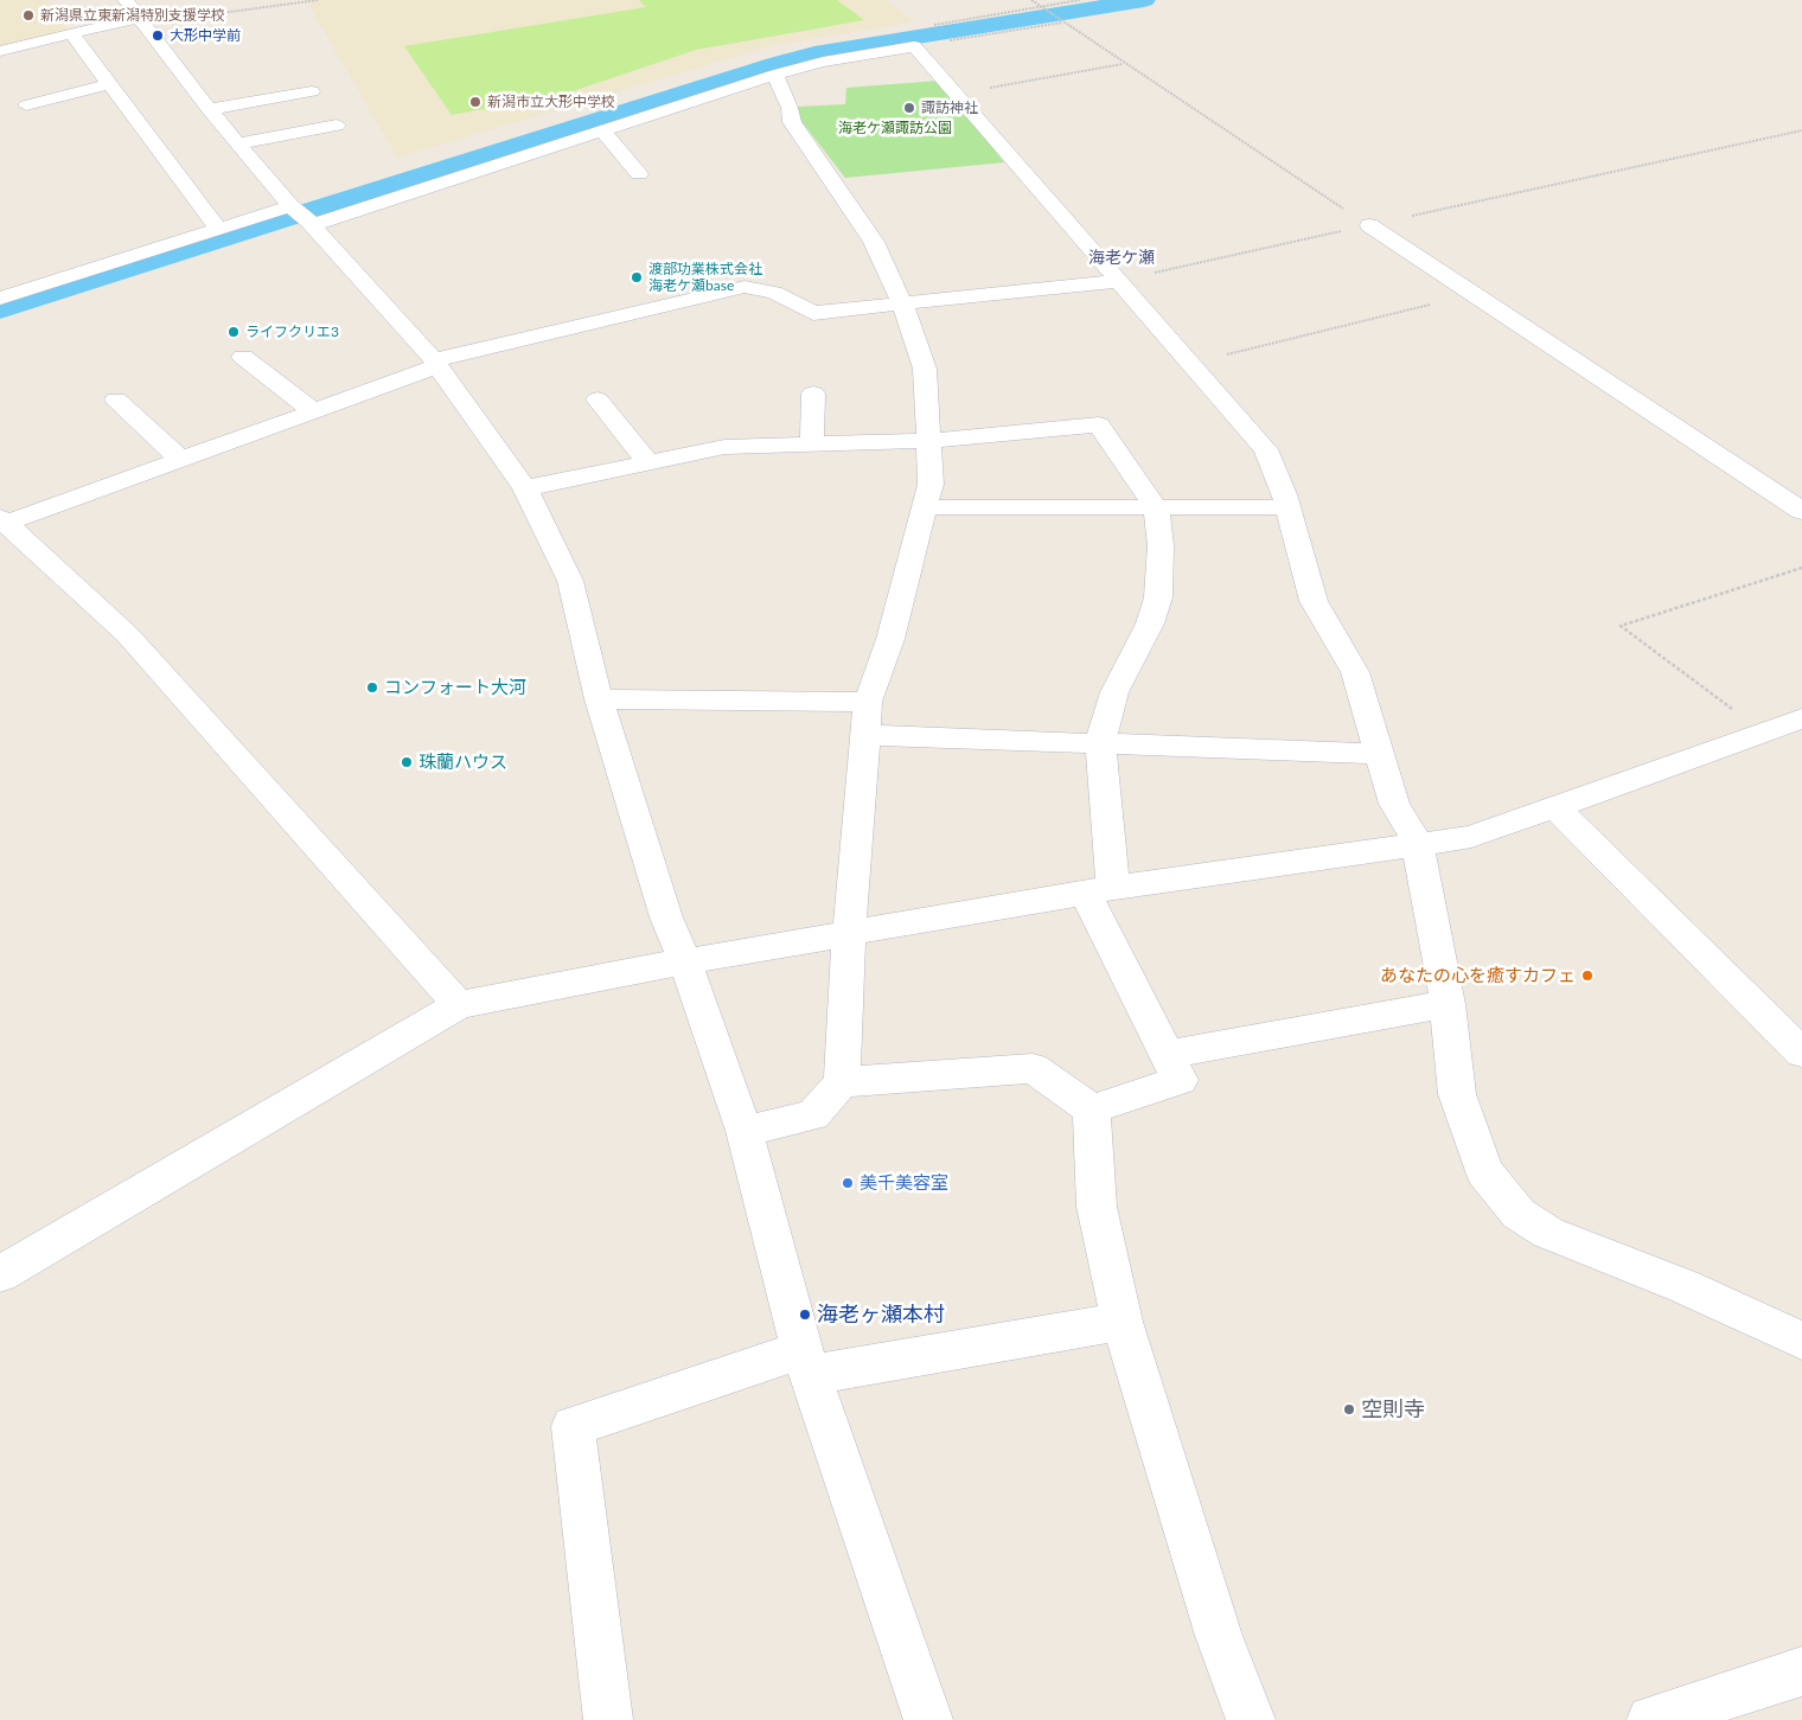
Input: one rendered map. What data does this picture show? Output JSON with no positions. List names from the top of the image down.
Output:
{
  "districts": ["海老ケ瀬"],
  "parks": ["海老ケ瀬諏訪公園"],
  "places": [
    "新潟県立東新潟特別支援学校",
    "大形中学前",
    "新潟市立大形中学校",
    "諏訪神社",
    "渡部功業株式会社 海老ケ瀬base",
    "ライフクリエ3",
    "コンフォート大河",
    "珠蘭ハウス",
    "あなたの心を癒すカフェ",
    "美千美容室",
    "海老ヶ瀬本村",
    "空則寺"
  ]
}
